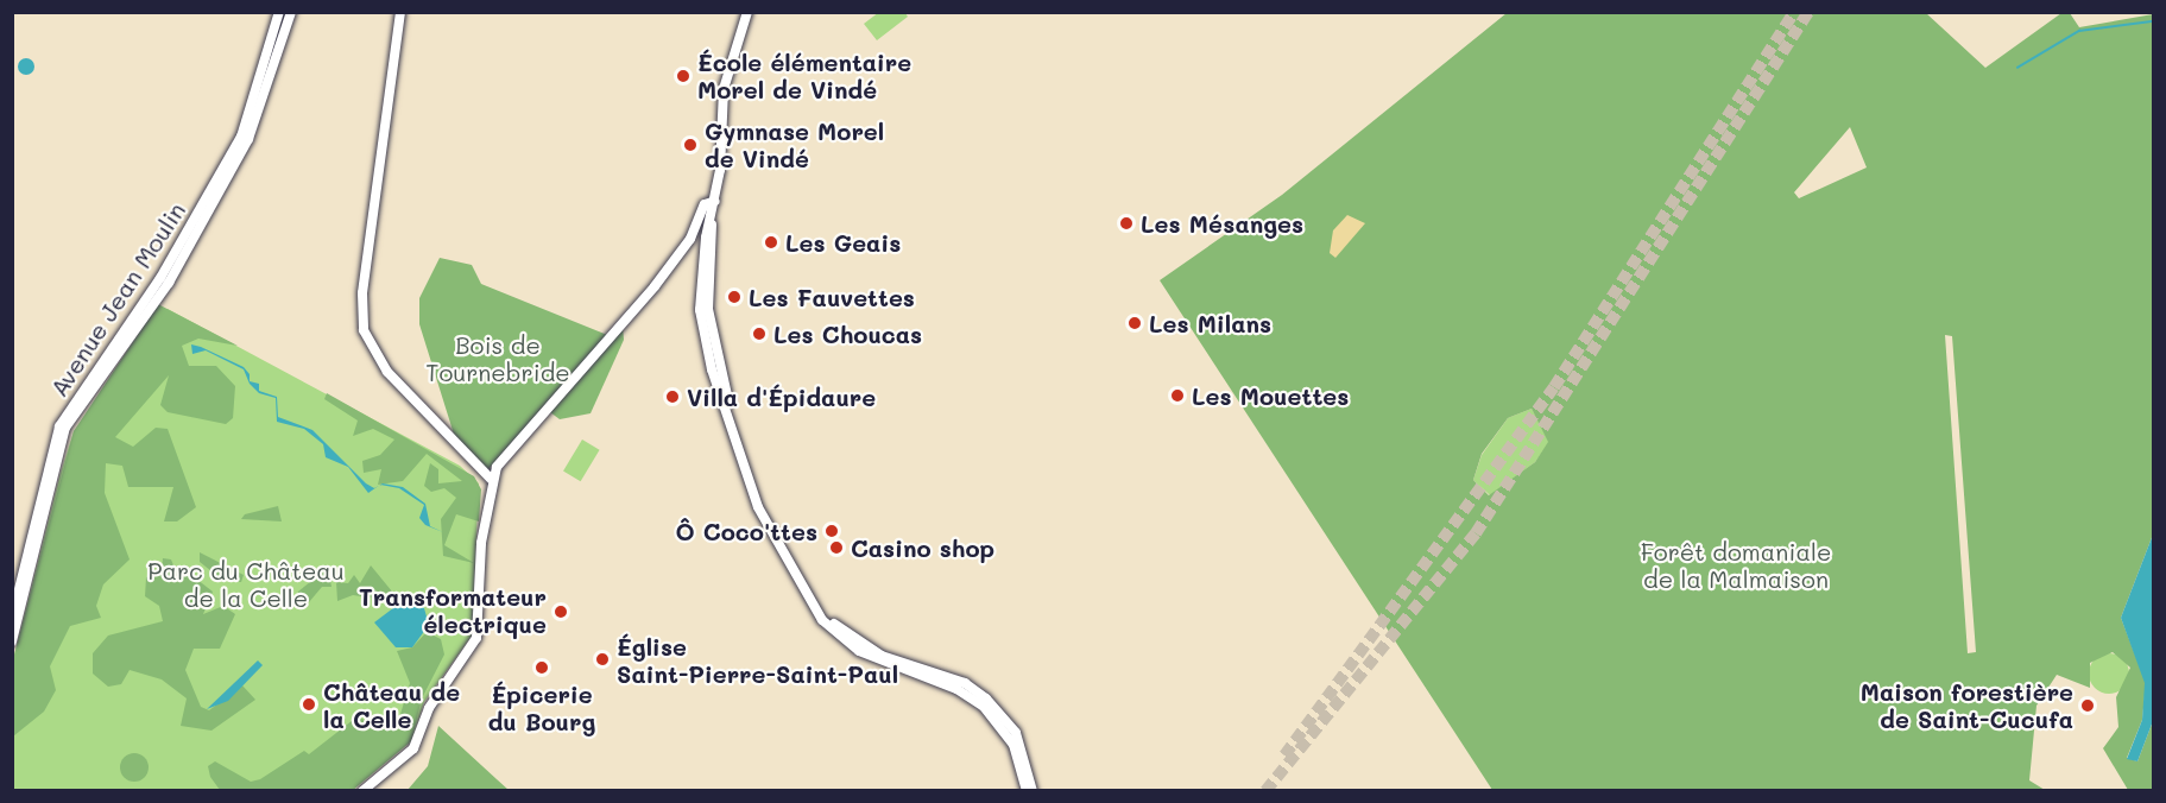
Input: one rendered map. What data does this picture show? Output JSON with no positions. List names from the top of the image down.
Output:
{
  "streets": {
    "street": ["Avenue Jean Moulin"]
  },
  "parks": ["Bois de Tournebride", "Forêt domaniale de la Malmaison", "Parc du Château de la Celle"],
  "places": [
    "École élémentaire Morel de Vindé",
    "Gymnase Morel de Vindé",
    "Les Mésanges",
    "Les Geais",
    "Les Fauvettes",
    "Les Milans",
    "Les Choucas",
    "Les Mouettes",
    "Villa d'Épidaure",
    "Ô Coco'ttes",
    "Casino shop",
    "Transformateur électrique",
    "Église Saint-Pierre-Saint-Paul",
    "Épicerie du Bourg",
    "Château de la Celle",
    "Maison forestière de Saint-Cucufa"
  ]
}
